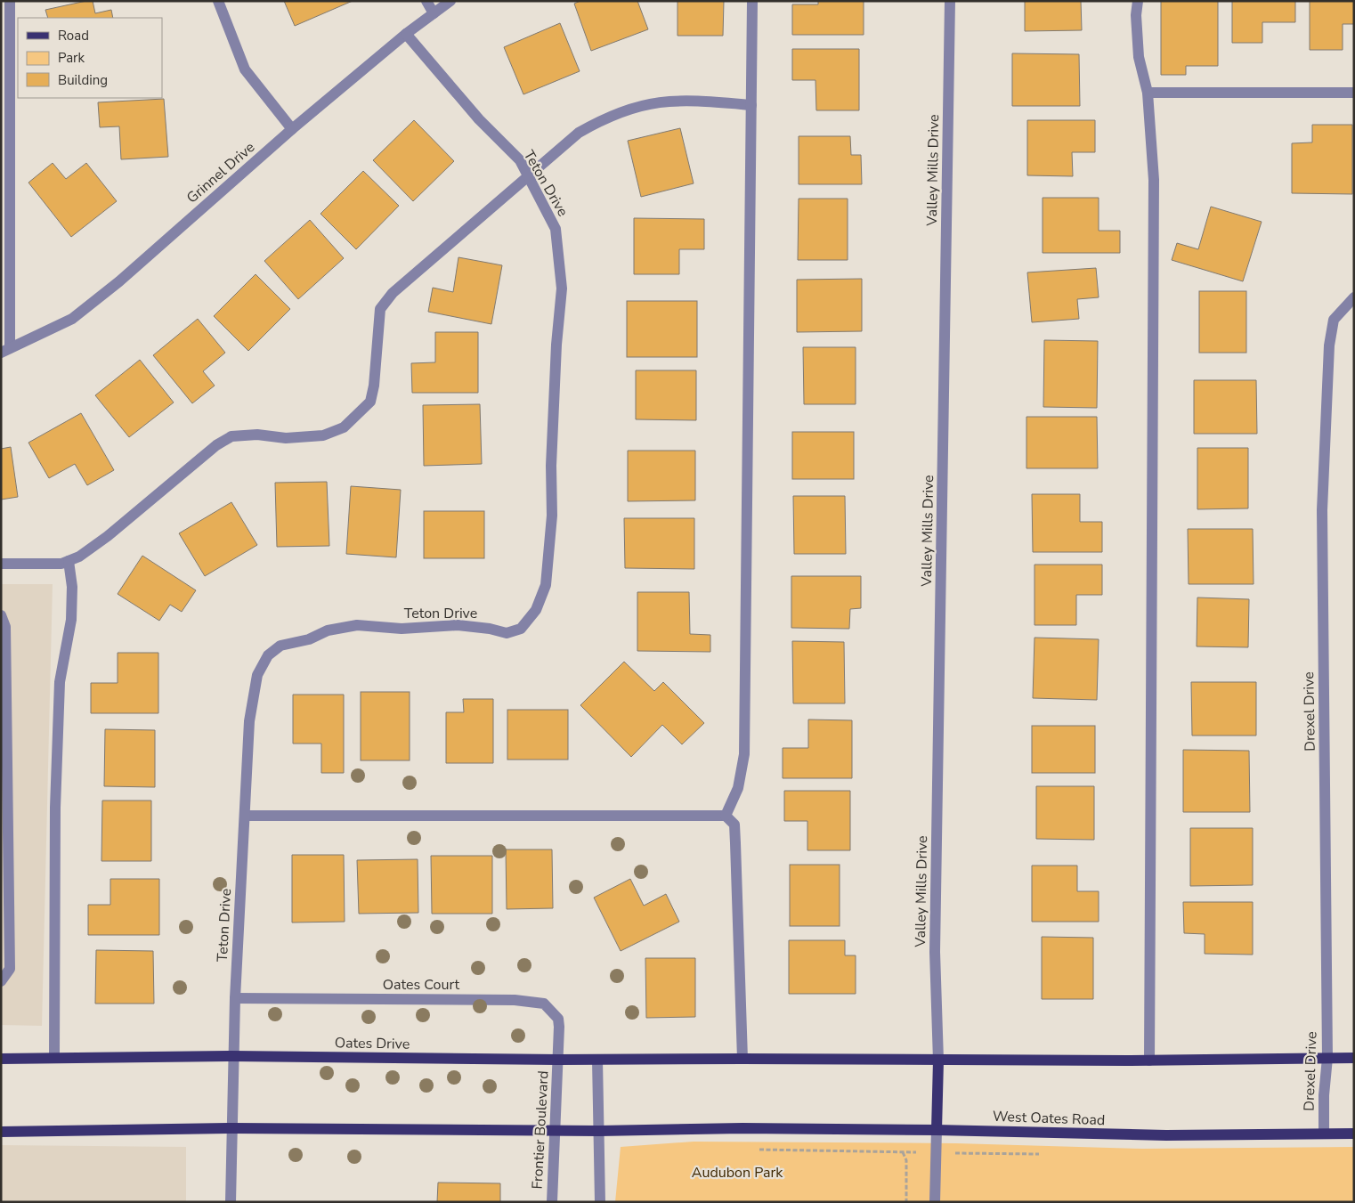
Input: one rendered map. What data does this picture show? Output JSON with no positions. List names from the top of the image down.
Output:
{
  "streets": {
    "main road": ["Oates Drive", "West Oates Road"],
    "street": [
      "Valley Mills Drive",
      "Grinnel Drive",
      "Teton Drive",
      "Drexel Drive",
      "Oates Court",
      "Frontier Boulevard"
    ]
  },
  "crossings": [
    ["Grinnel Drive", "Teton Drive"],
    ["Teton Drive", "Oates Court"],
    ["Teton Drive", "Oates Drive"],
    ["Drexel Drive", "West Oates Road"],
    ["Oates Court", "Oates Drive"],
    ["Oates Court", "Frontier Boulevard"],
    ["Oates Drive", "Frontier Boulevard"]
  ],
  "parks": ["Audubon Park"],
  "legend": ["Road", "Park", "Building"]
}
